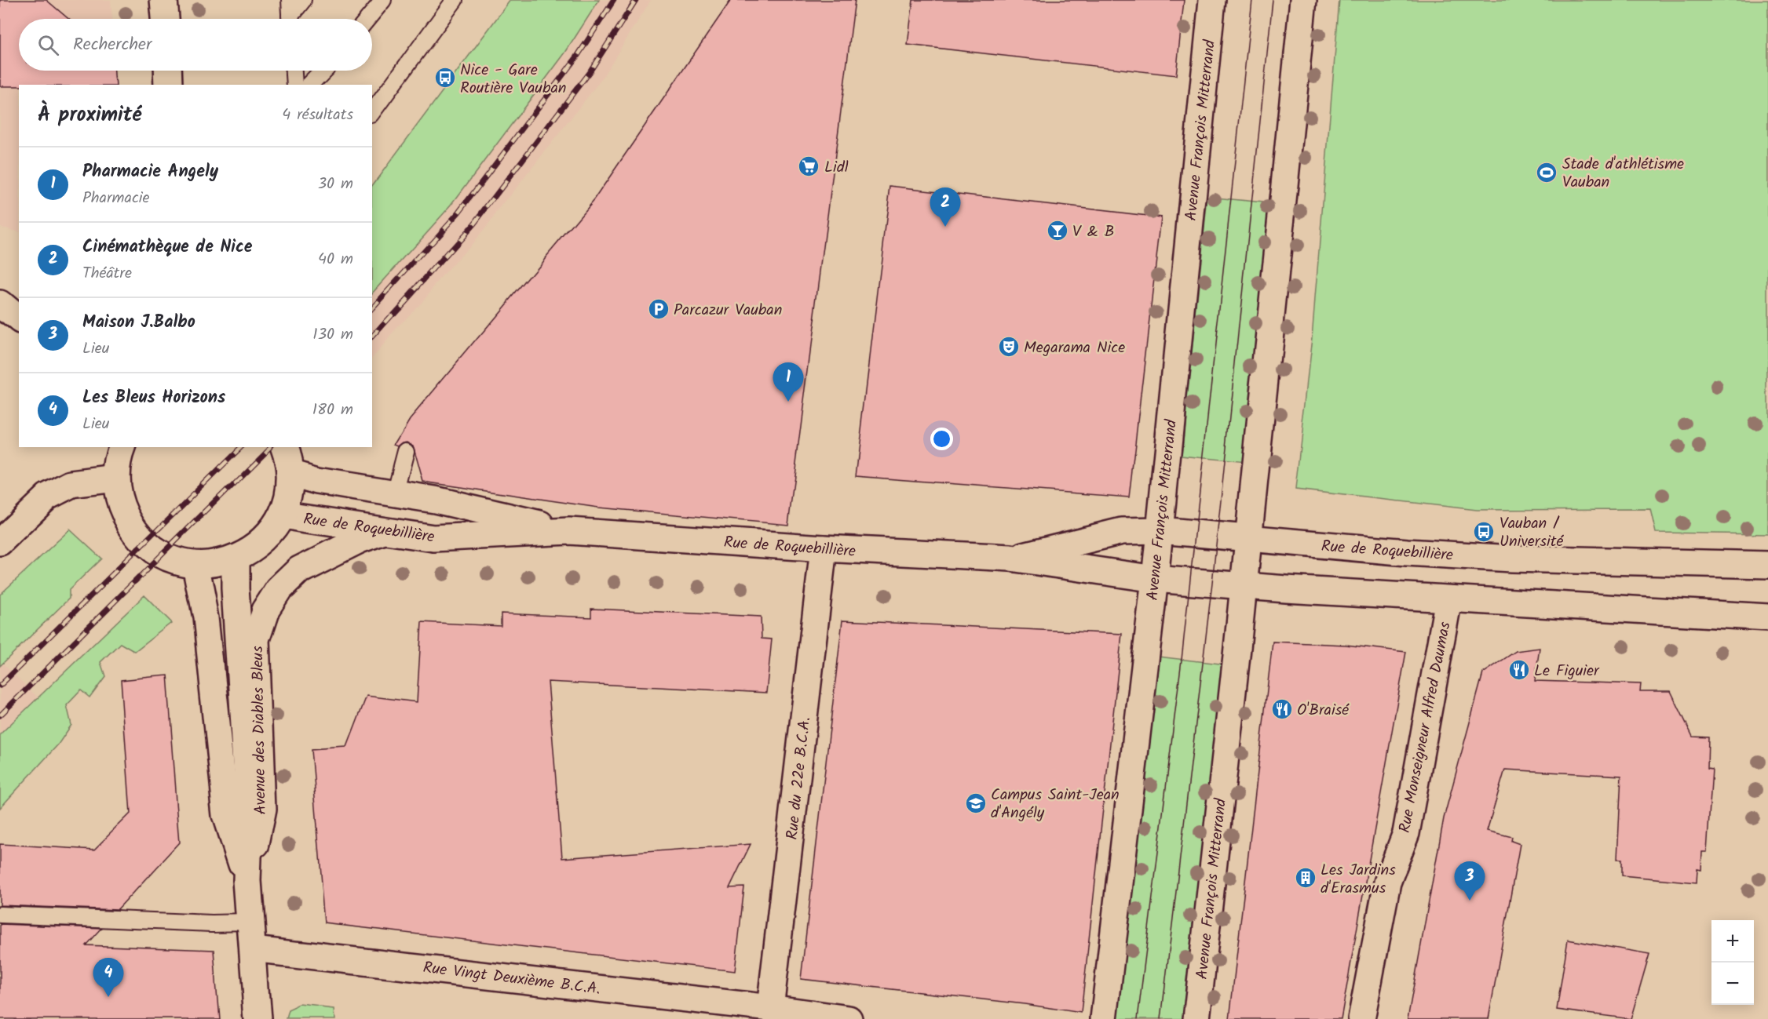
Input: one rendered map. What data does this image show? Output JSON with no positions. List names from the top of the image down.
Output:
{
  "streets": {
    "street": [
      "Avenue François Mitterrand",
      "Rue de Roquebillière",
      "Rue Monseigneur Alfred Daumas",
      "Avenue des Diables Bleus",
      "Rue du 22e B.C.A.",
      "Rue Vingt Deuxième B.C.A."
    ]
  },
  "crossings": [
    ["Avenue François Mitterrand", "Rue de Roquebillière"],
    ["Rue de Roquebillière", "Rue Monseigneur Alfred Daumas"],
    ["Rue de Roquebillière", "Avenue des Diables Bleus"],
    ["Rue de Roquebillière", "Rue du 22e B.C.A."],
    ["Avenue des Diables Bleus", "Rue Vingt Deuxième B.C.A."],
    ["Rue du 22e B.C.A.", "Rue Vingt Deuxième B.C.A."]
  ],
  "places": {
    "bus stop": ["Nice - Gare Routière Vauban", "Vauban / Université"],
    "supermarket": ["Lidl"],
    "sports": ["Stade d'athlétisme Vauban"],
    "bar": ["V & B"],
    "parking": ["Parcazur Vauban"],
    "theatre": ["Megarama Nice"],
    "restaurant": ["Le Figuier", "O'Braisé"],
    "school or university": ["Campus Saint-Jean d'Angély"],
    "building": ["Les Jardins d'Erasmus"]
  },
  "page": {
    "search": "Rechercher",
    "heading": ["À proximité", "4 résultats"],
    "list": [
      {
        "mark": "1",
        "name": "Pharmacie Angely",
        "note": "Pharmacie",
        "value": "30 m"
      },
      {
        "mark": "2",
        "name": "Cinémathèque de Nice",
        "note": "Théâtre",
        "value": "40 m"
      },
      {
        "mark": "3",
        "name": "Maison J.Balbo",
        "note": "Lieu",
        "value": "130 m"
      },
      {
        "mark": "4",
        "name": "Les Bleus Horizons",
        "note": "Lieu",
        "value": "180 m"
      }
    ],
    "pins": [
      "2",
      "1",
      "3",
      "4"
    ],
    "map_buttons": ["+", "−"]
  }
}
